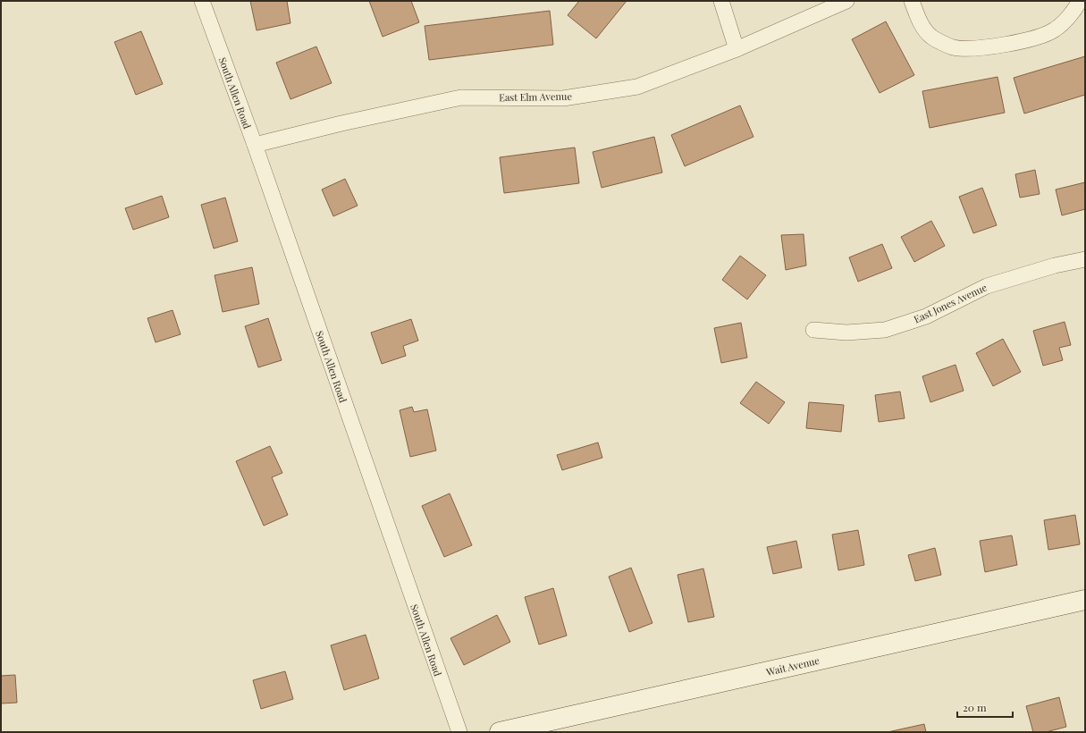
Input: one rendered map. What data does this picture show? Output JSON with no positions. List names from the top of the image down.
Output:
{
  "streets": {
    "main road": ["Wait Avenue"],
    "street": ["South Allen Road", "East Elm Avenue", "East Jones Avenue"]
  },
  "crossings": [
    ["South Allen Road", "East Elm Avenue"]
  ],
  "scale_bar": "20 m"
}
